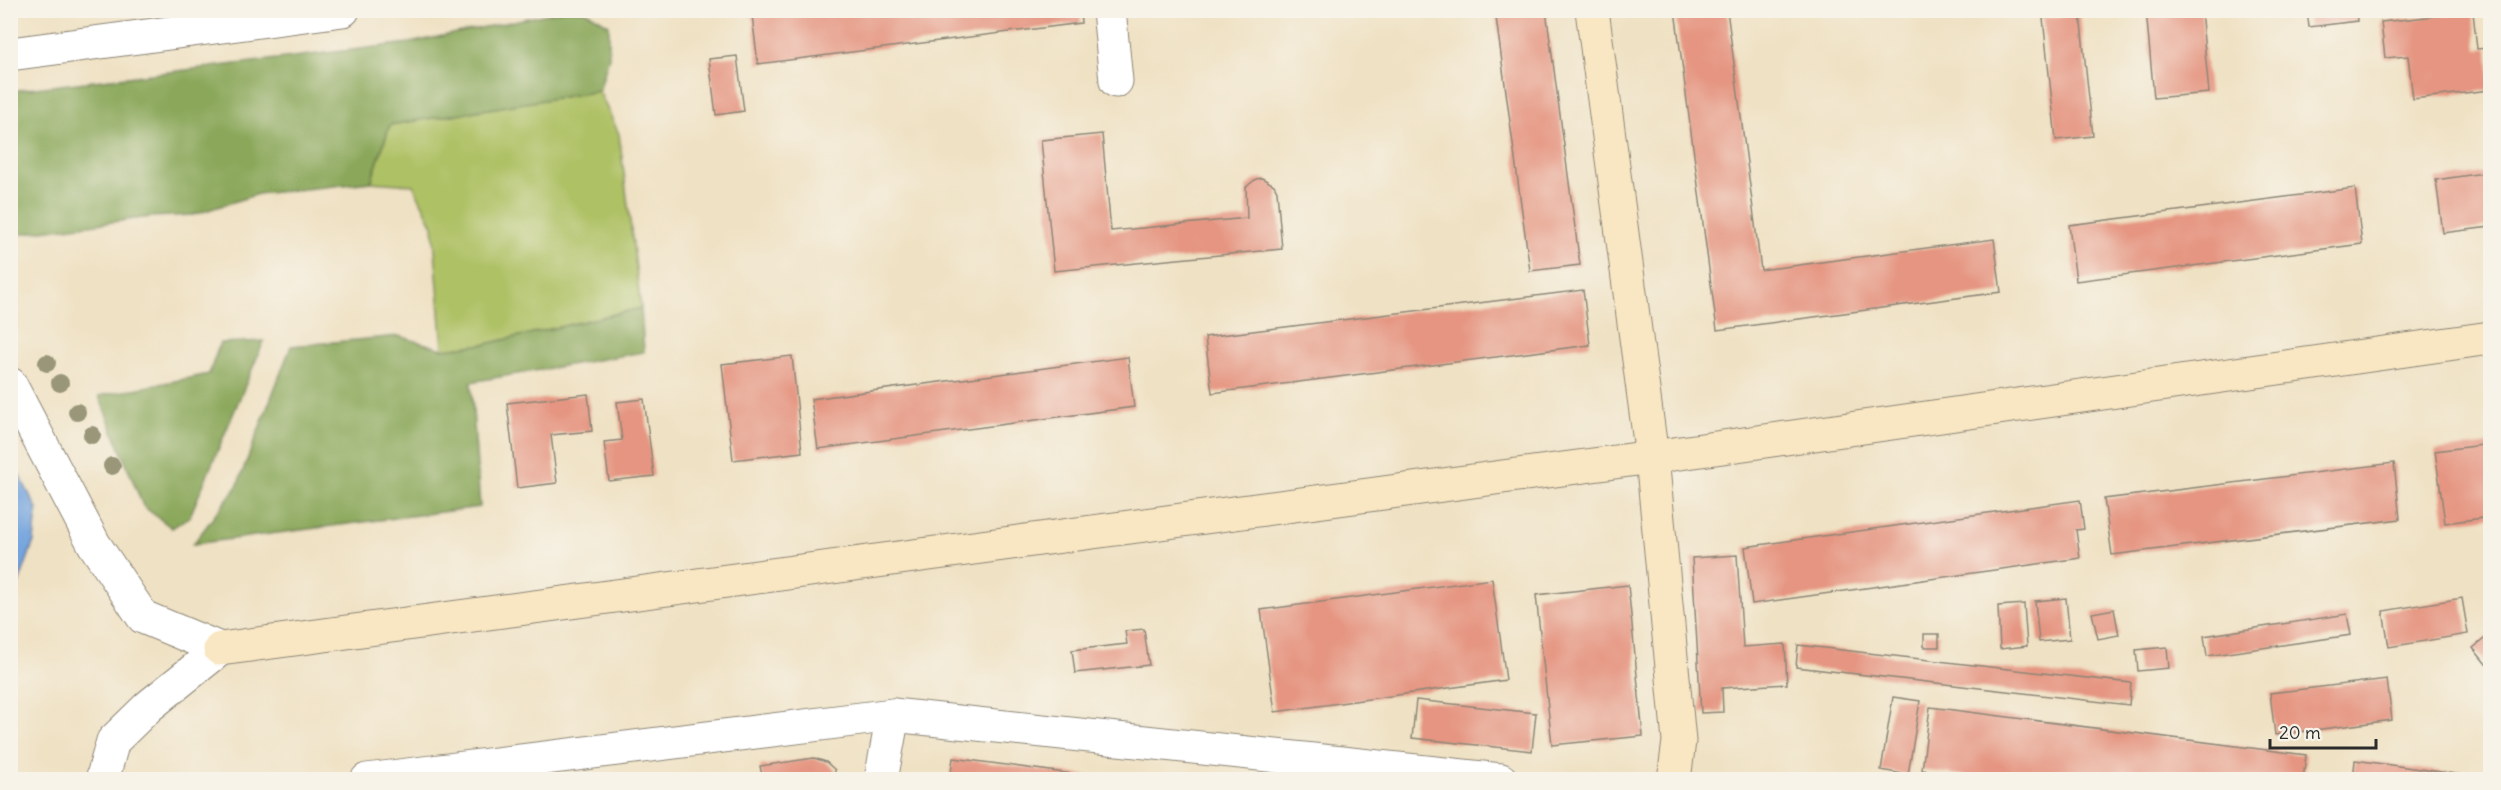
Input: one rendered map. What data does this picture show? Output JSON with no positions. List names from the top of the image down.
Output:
{
  "scale_bar": "20 m"
}
